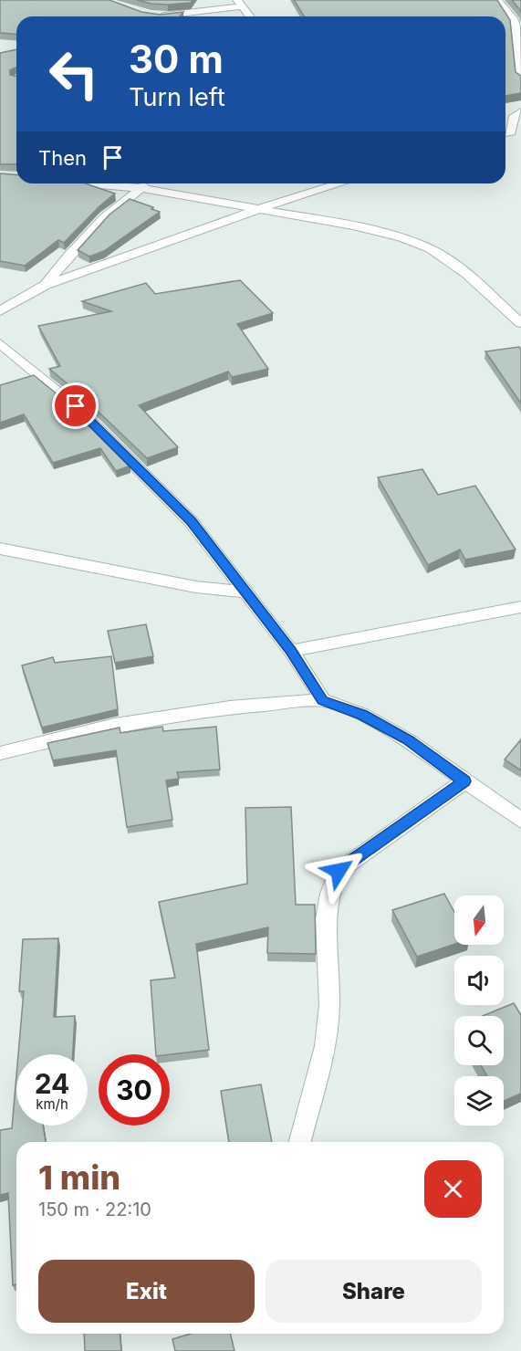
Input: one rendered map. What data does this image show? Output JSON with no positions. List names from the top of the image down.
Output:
{
  "north": "bottom",
  "page": {
    "turn": ["30 m", "Turn left"],
    "then": "Then",
    "speed": "24 km/h",
    "limit": "30",
    "heading": ["1 min", "150 m · 22:10"],
    "buttons": ["Exit", "Share"]
  }
}
